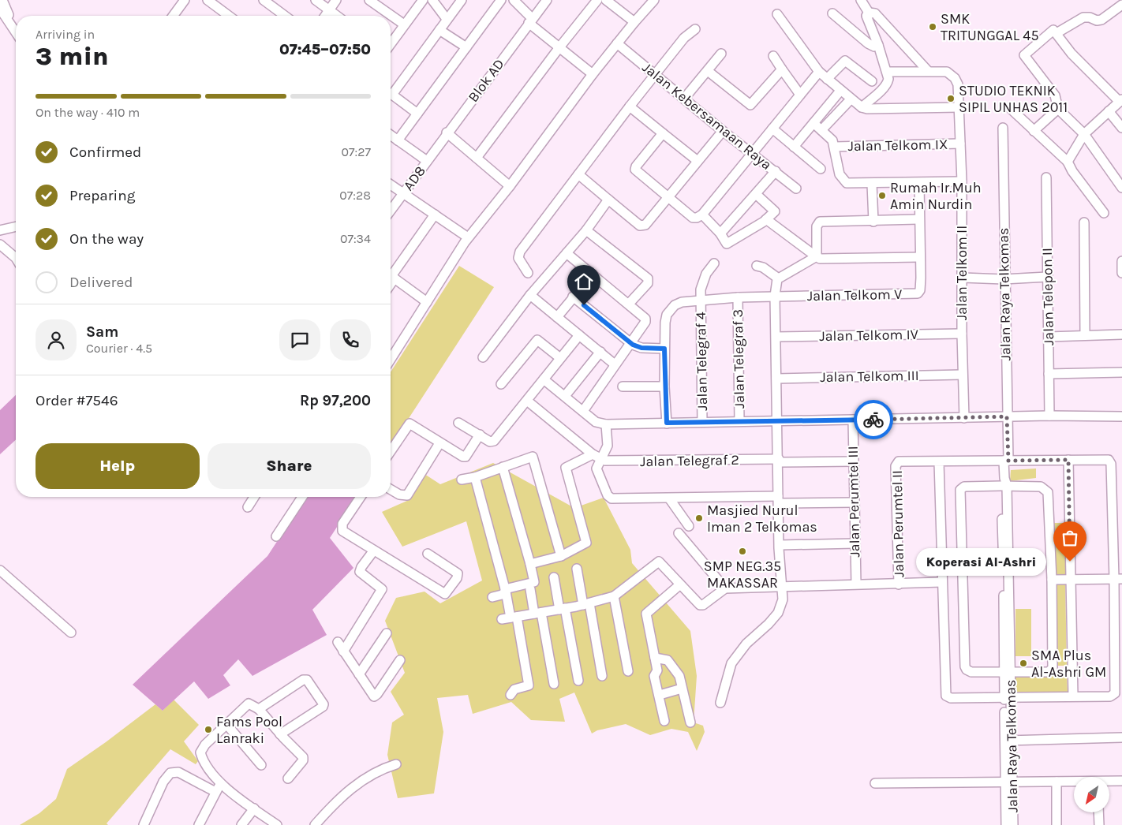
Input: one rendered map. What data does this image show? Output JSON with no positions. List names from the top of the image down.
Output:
{
  "streets": {
    "street": [
      "Blok AD",
      "Jalan Kebersamaan Raya",
      "Jalan Telkom IX",
      "AD8",
      "Jalan Telkom II",
      "Jalan Raya Telkomas",
      "Jalan Telkom V",
      "Jalan Telepon II",
      "Jalan Telkom IV",
      "Jalan Telegraf 3",
      "Jalan Telegraf 4",
      "Jalan Telkom III",
      "Jalan Telegraf 2",
      "Jalan Perumtel III",
      "Jalan Perumtel II"
    ]
  },
  "crossings": [
    ["Blok AD", "AD8"],
    ["Jalan Telkom IX", "Jalan Telkom II"],
    ["Jalan Telkom II", "Jalan Telkom IV"],
    ["Jalan Telkom II", "Jalan Telkom III"],
    ["Jalan Telegraf 2", "Jalan Perumtel III"]
  ],
  "places": [
    "SMK TRITUNGGAL 45",
    "STUDIO TEKNIK SIPIL UNHAS 2011",
    "Rumah Ir.Muh Amin Nurdin",
    "Masjied Nurul Iman 2 Telkomas",
    "SMP NEG.35 MAKASSAR",
    "Koperasi Al-Ashri",
    "SMA Plus Al-Ashri GM",
    "Fams Pool Lanraki"
  ],
  "north": "bottom left",
  "page": {
    "heading": ["3 min", "Arriving in", "07:45–07:50"],
    "panel": [
      "Sam",
      "Courier · 4.5",
      "Order #7546",
      "Rp 97,200"
    ],
    "bar": "On the way · 410 m",
    "list": [
      ["Confirmed", "07:27"],
      ["Preparing", "07:28"],
      ["On the way", "07:34"],
      "Delivered"
    ],
    "buttons": ["Help", "Share"],
    "bubble": "Koperasi Al-Ashri"
  }
}
